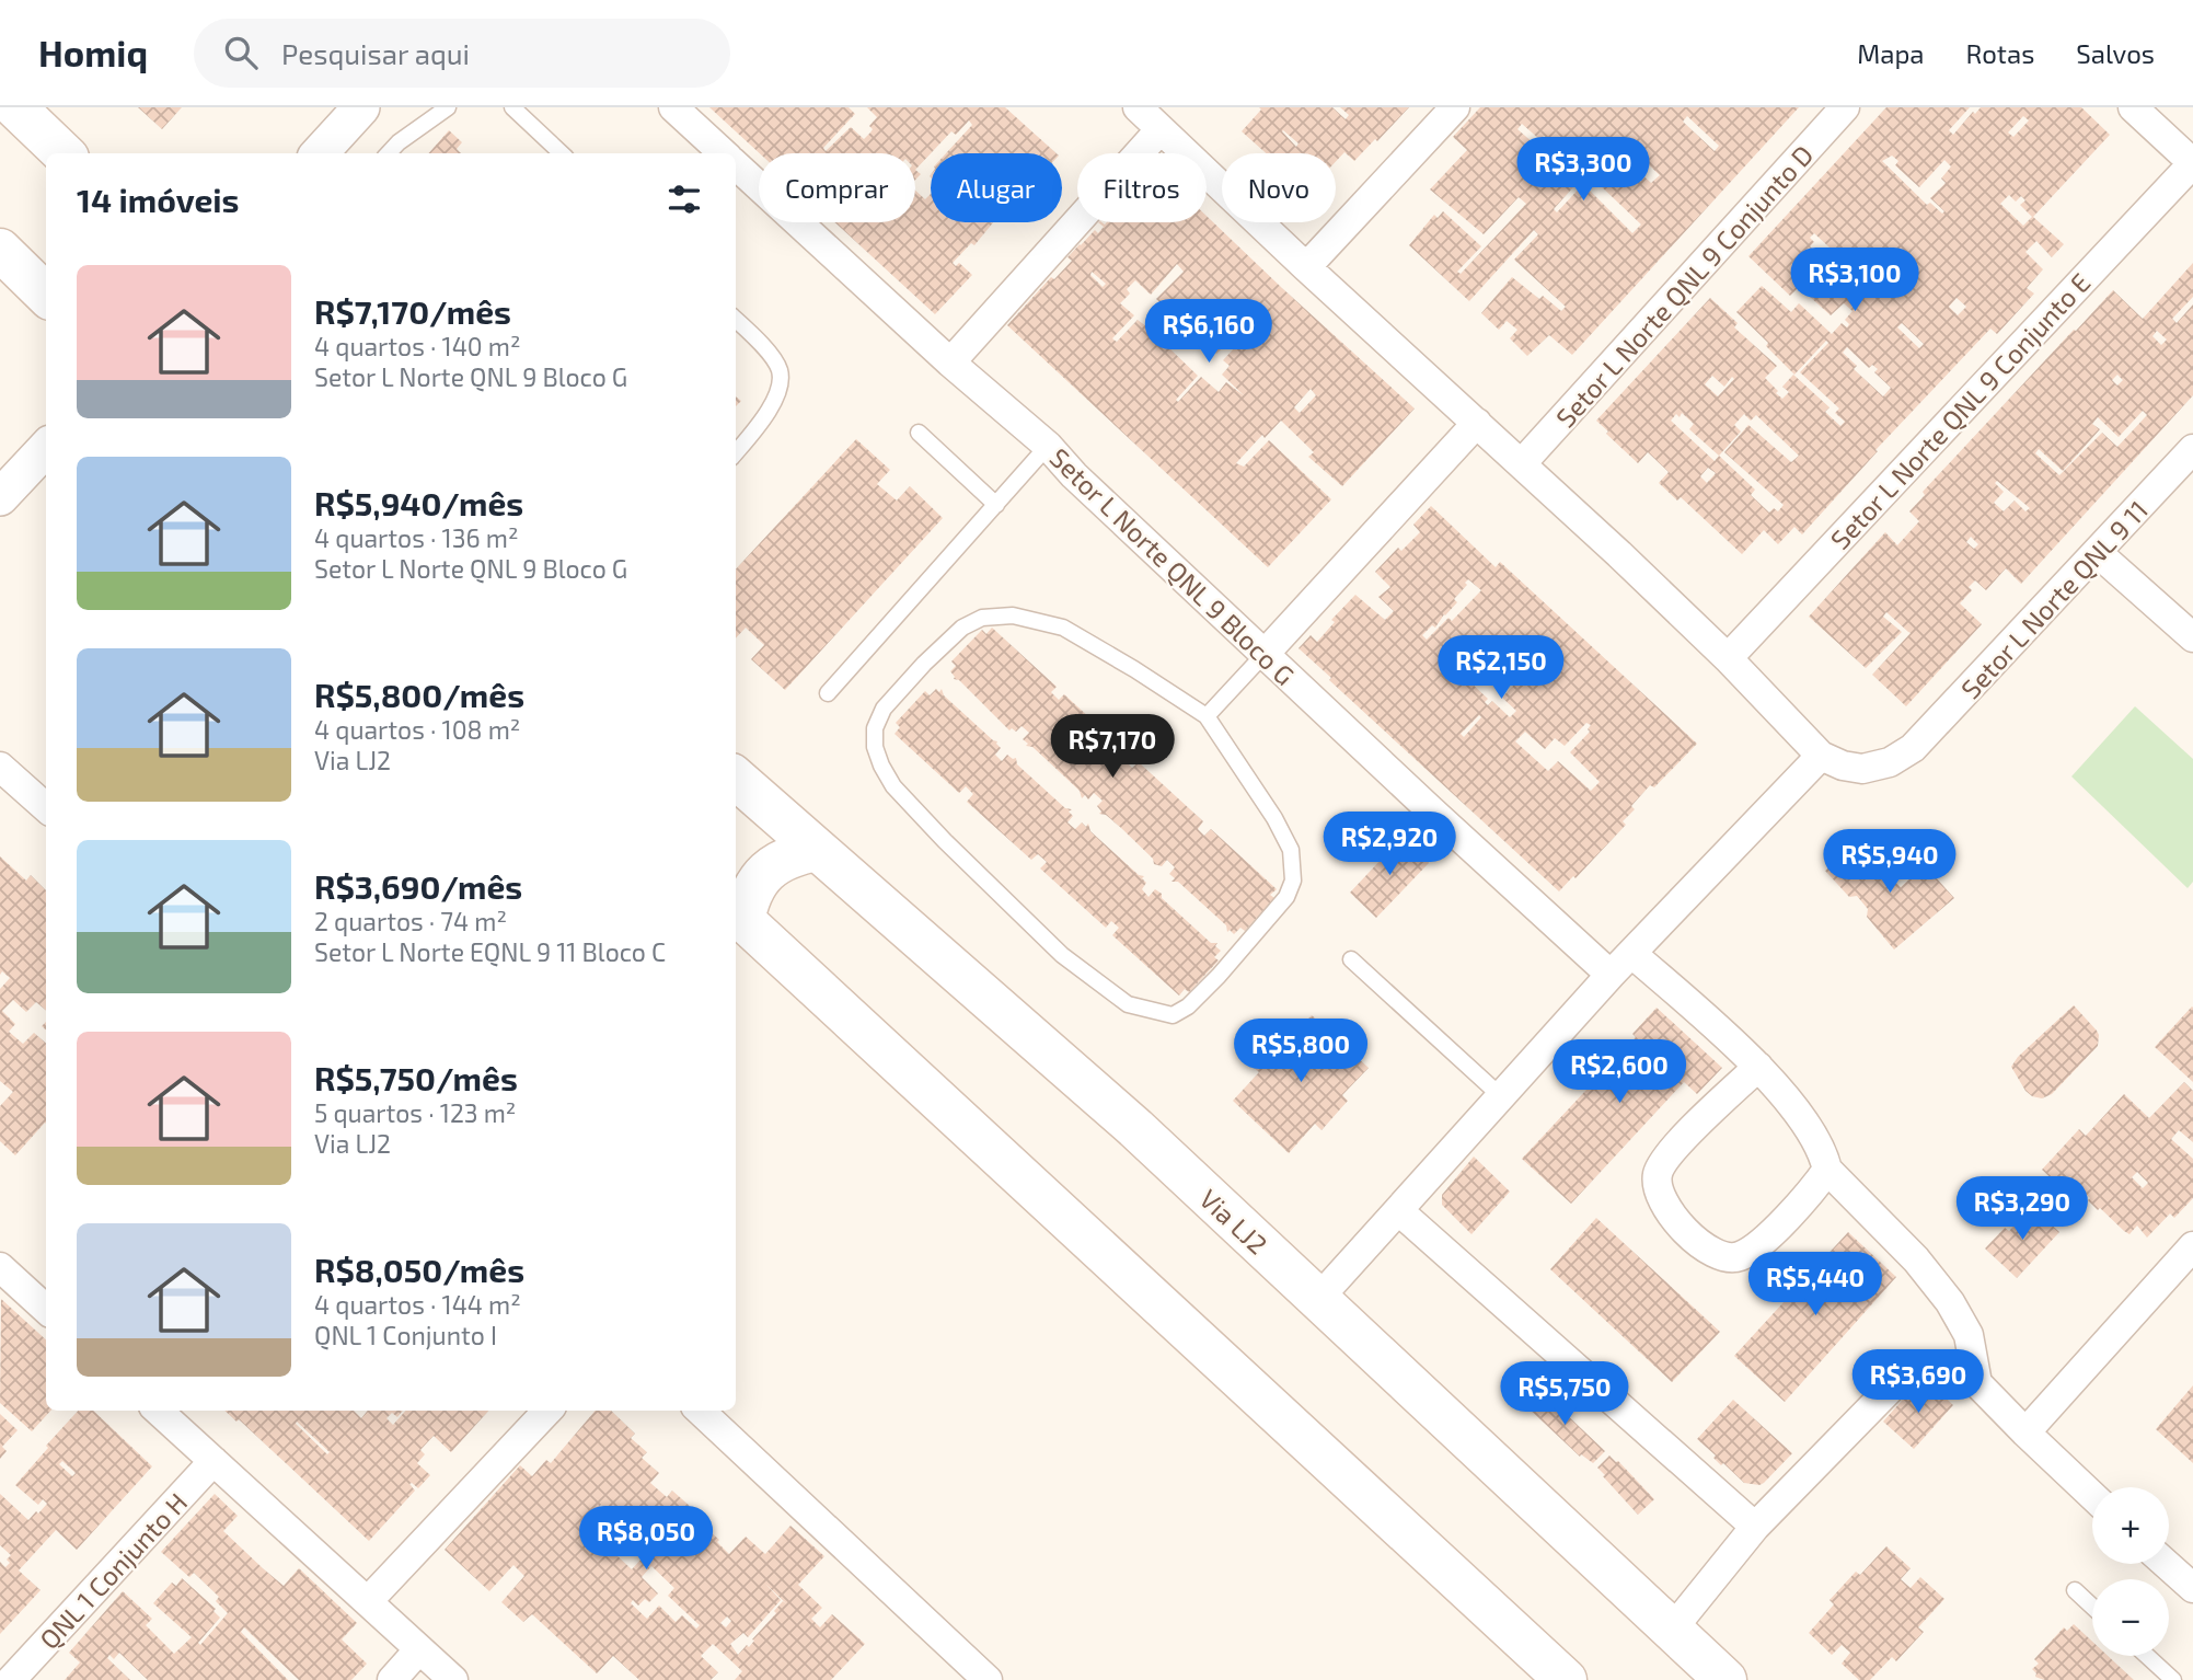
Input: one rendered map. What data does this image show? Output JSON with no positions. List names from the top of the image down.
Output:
{
  "streets": {
    "main road": ["Via LJ2"],
    "street": [
      "Setor L Norte QNL 9 Conjunto D",
      "Setor L Norte QNL 9 Conjunto E",
      "Setor L Norte QNL 9 Bloco G",
      "Setor L Norte QNL 9 11",
      "QNL 1 Conjunto H"
    ]
  },
  "page": {
    "header": "Homiq",
    "search": "Pesquisar aqui",
    "nav": ["Mapa", "Rotas", "Salvos"],
    "price": [
      "R$3,300",
      "R$3,100",
      "R$6,160",
      "R$2,150",
      "R$7,170",
      "R$2,920",
      "R$5,940",
      "R$5,800",
      "R$2,600",
      "R$3,290",
      "R$5,440",
      "R$3,690",
      "R$5,750",
      "R$8,050"
    ],
    "chip": [
      "Comprar",
      "Alugar",
      "Filtros",
      "Novo"
    ],
    "heading": "14 imóveis",
    "list": [
      {
        "name": "R$7,170/mês",
        "note": "4 quartos · 140 m² · Setor L Norte QNL 9 Bloco G"
      },
      {
        "name": "R$5,940/mês",
        "note": "4 quartos · 136 m² · Setor L Norte QNL 9 Bloco G"
      },
      {
        "name": "R$5,800/mês",
        "note": "4 quartos · 108 m² · Via LJ2"
      },
      {
        "name": "R$3,690/mês",
        "note": "2 quartos · 74 m² · Setor L Norte EQNL 9 11 Bloco C"
      },
      {
        "name": "R$5,750/mês",
        "note": "5 quartos · 123 m² · Via LJ2"
      },
      {
        "name": "R$8,050/mês",
        "note": "4 quartos · 144 m² · QNL 1 Conjunto I"
      }
    ],
    "map_buttons": ["+", "−"]
  }
}
